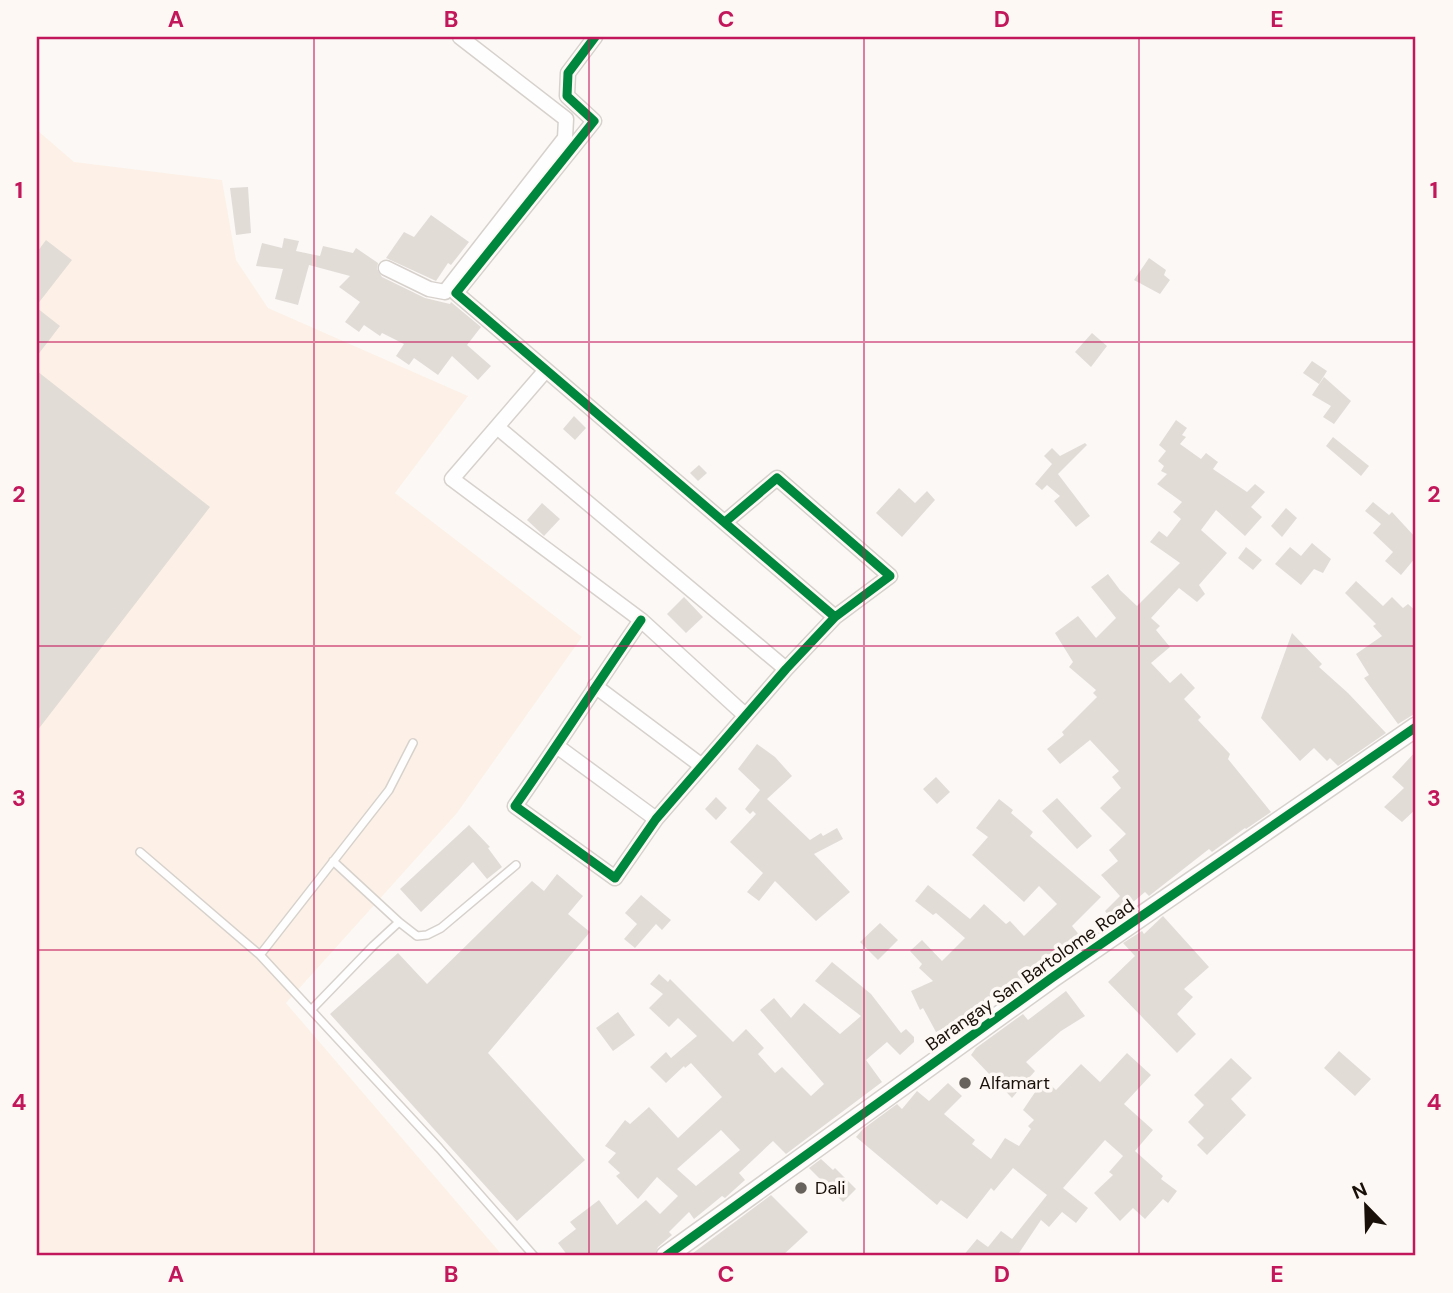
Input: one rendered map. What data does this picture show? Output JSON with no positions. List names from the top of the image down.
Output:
{
  "streets": {
    "street": ["Barangay San Bartolome Road"]
  },
  "places": ["Alfamart", "Dali"],
  "north": "top left",
  "grid": {
    "columns": [
      "A",
      "B",
      "C",
      "D",
      "E"
    ],
    "rows": [
      "1",
      "2",
      "3",
      "4"
    ]
  }
}
